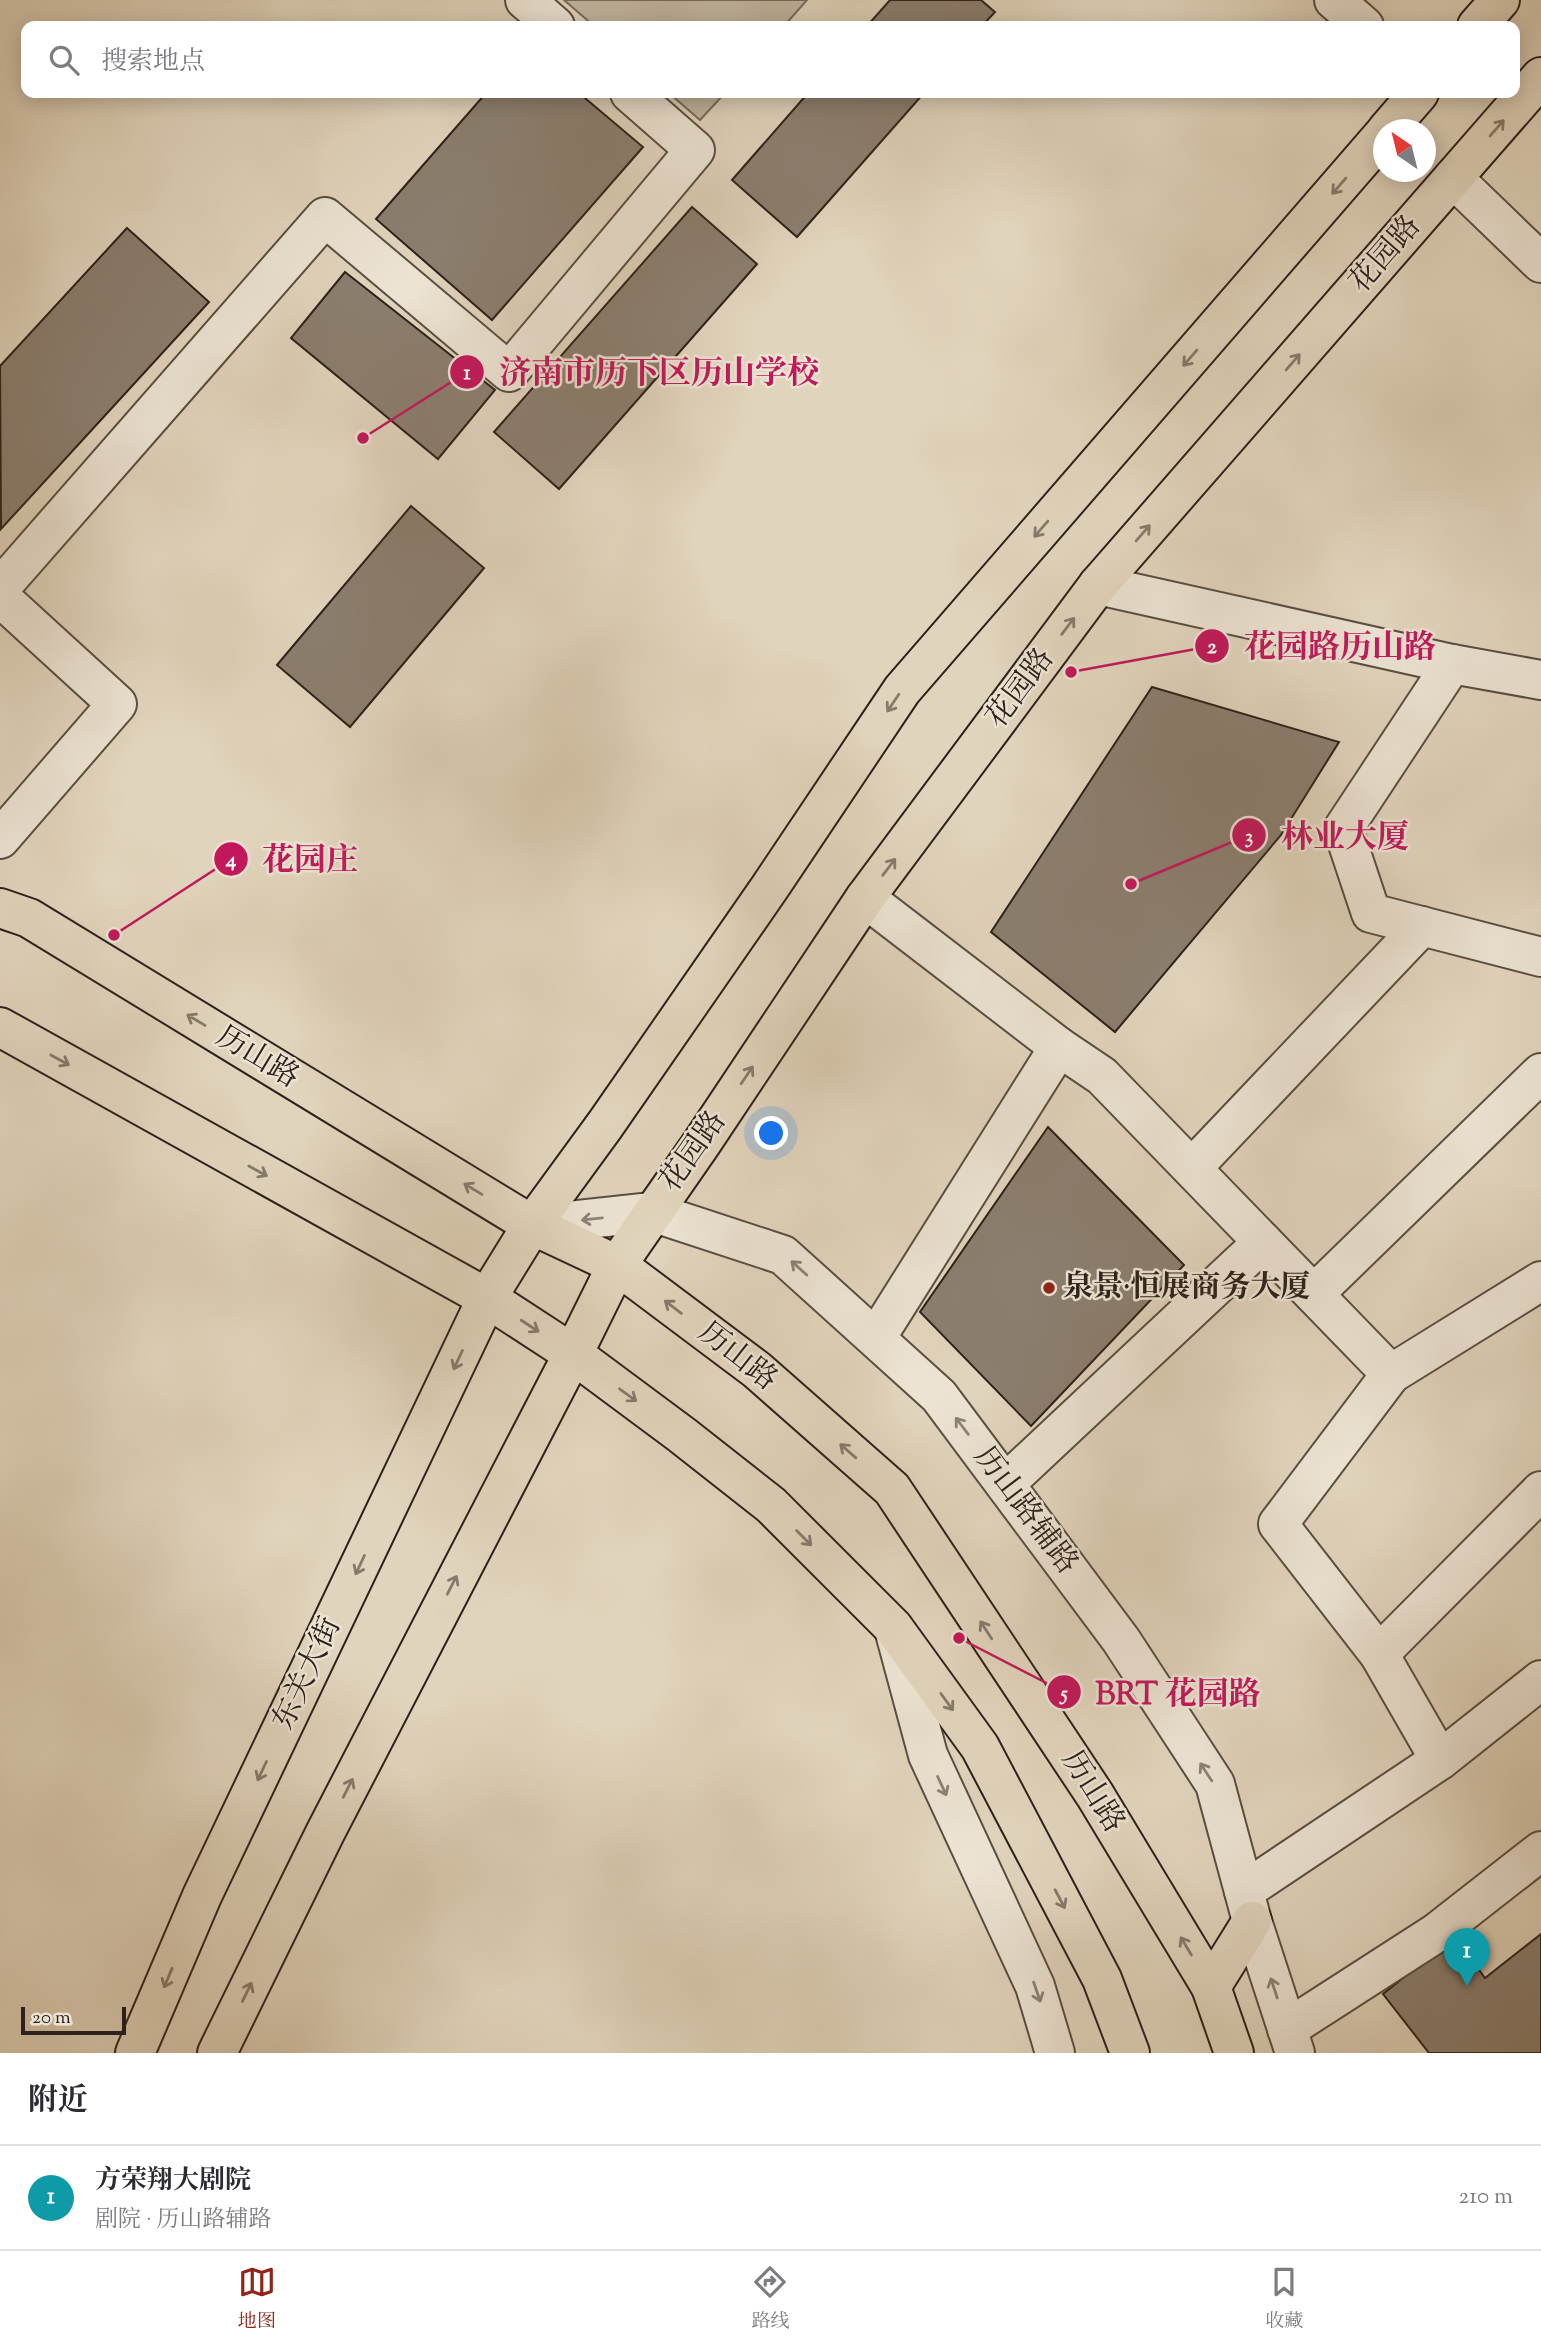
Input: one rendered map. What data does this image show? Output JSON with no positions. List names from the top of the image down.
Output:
{
  "streets": {
    "main road": ["花园路", "历山路", "东关大街"],
    "street": ["历山路辅路"]
  },
  "crossings": [
    ["花园路", "历山路"],
    ["花园路", "历山路辅路"],
    ["历山路", "历山路辅路"]
  ],
  "places": [
    "济南市历下区历山学校",
    "花园路历山路",
    "林业大厦",
    "花园庄",
    "泉景·恒展商务大厦",
    "BRT 花园路"
  ],
  "scale_bar": "20 m",
  "north": "top left",
  "page": {
    "search": "搜索地点",
    "pins": "1",
    "scale": "20 m",
    "heading": "附近",
    "list": [
      {
        "mark": "1",
        "name": "方荣翔大剧院",
        "note": "剧院 · 历山路辅路",
        "value": "210 m"
      }
    ],
    "nav": ["地图", "路线", "收藏"]
  }
}
